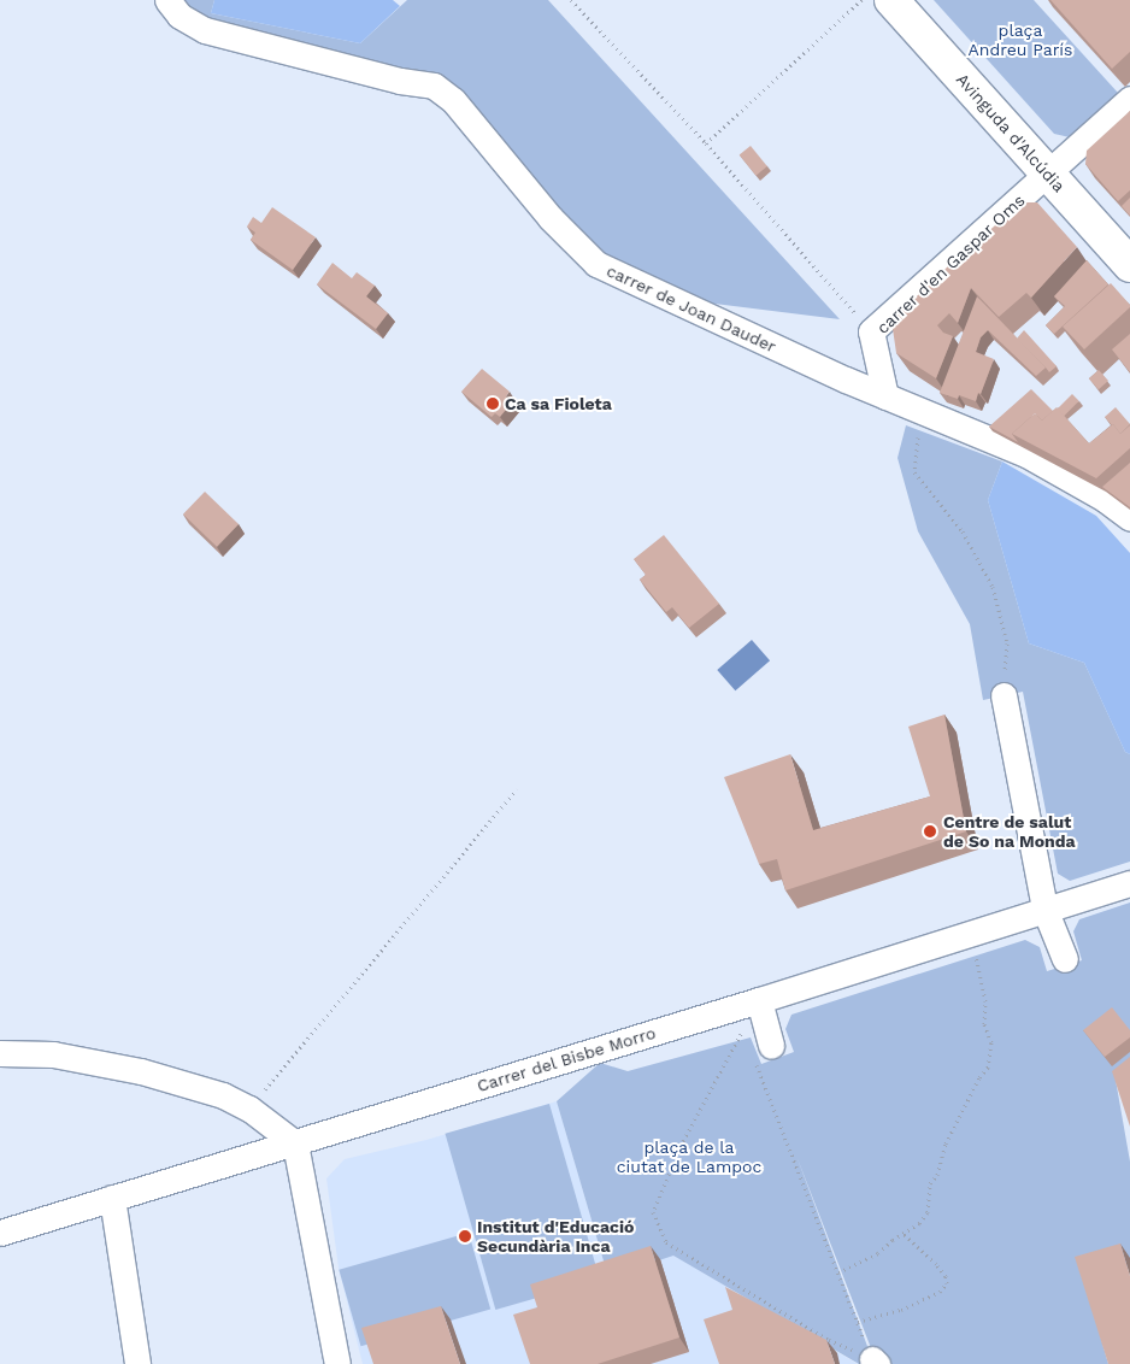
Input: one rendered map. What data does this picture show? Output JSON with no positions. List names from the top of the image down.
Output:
{
  "streets": {
    "street": [
      "Avinguda d'Alcúdia",
      "carrer d'en Gaspar Oms",
      "carrer de Joan Dauder",
      "Carrer del Bisbe Morro"
    ]
  },
  "crossings": [
    ["Avinguda d'Alcúdia", "carrer d'en Gaspar Oms"],
    ["carrer d'en Gaspar Oms", "carrer de Joan Dauder"]
  ],
  "parks": ["plaça Andreu París", "plaça de la ciutat de Lampoc"],
  "places": ["Ca sa Fioleta", "Centre de salut de So na Monda", "Institut d'Educació Secundària Inca"]
}
